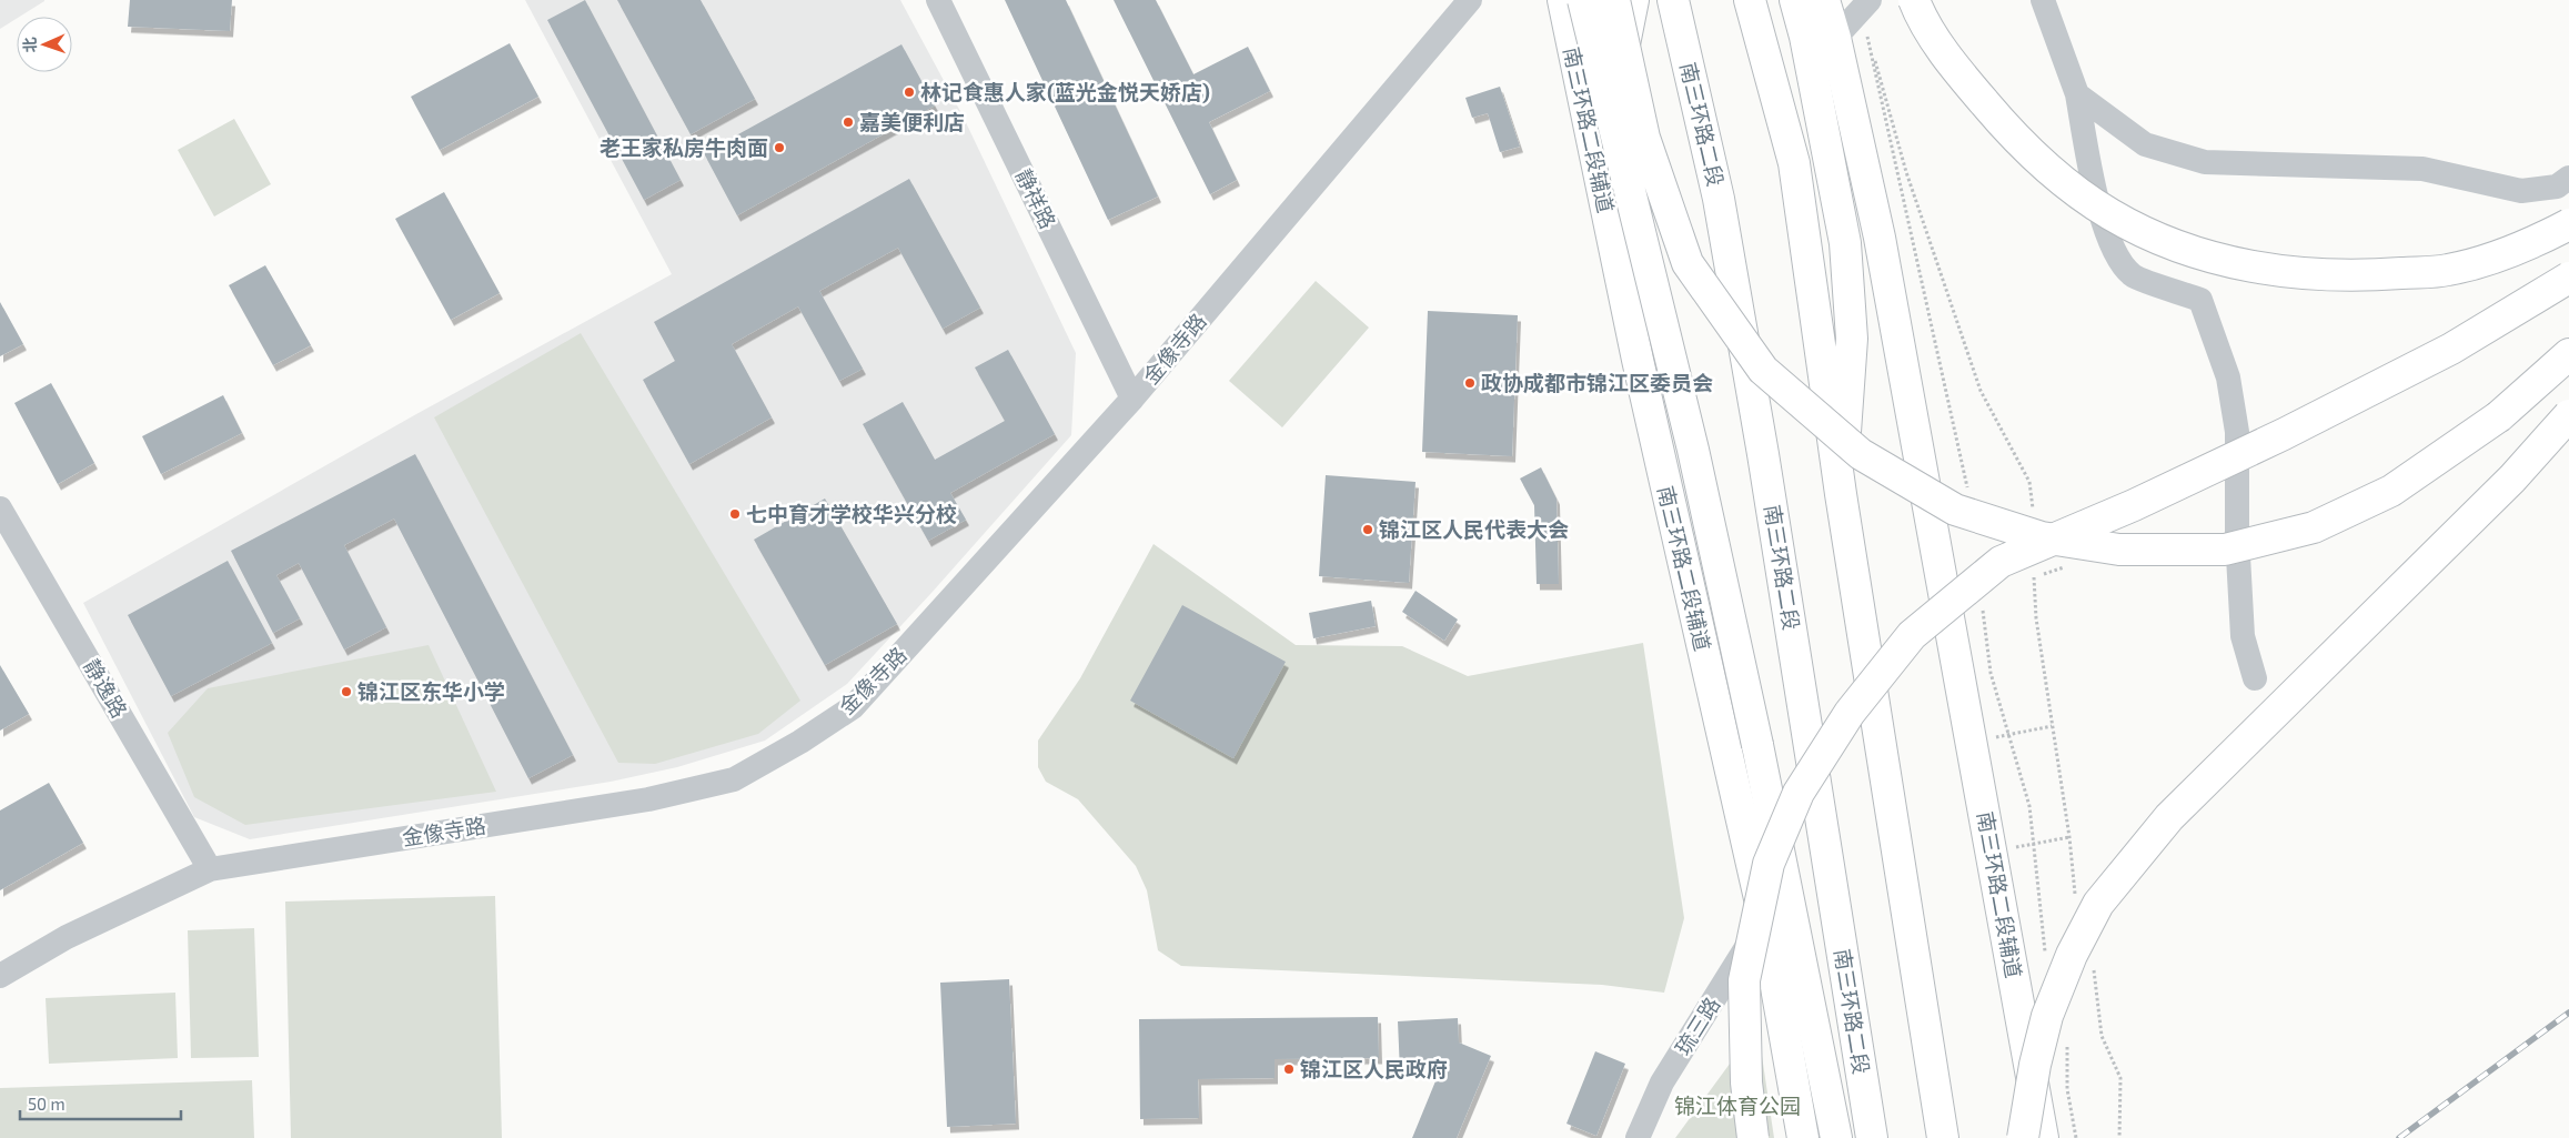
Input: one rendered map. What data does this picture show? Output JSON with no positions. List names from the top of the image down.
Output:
{
  "streets": {
    "main road": ["南三环路二段", "南三环路二段辅道"],
    "street": [
      "静祥路",
      "金像寺路",
      "静逸路",
      "琉三路"
    ]
  },
  "crossings": [
    ["南三环路二段辅道", "琉三路"],
    ["静祥路", "金像寺路"],
    ["金像寺路", "静逸路"]
  ],
  "parks": ["锦江体育公园"],
  "places": [
    "林记食惠人家(蓝光金悦天娇店)",
    "嘉美便利店",
    "老王家私房牛肉面",
    "政协成都市锦江区委员会",
    "七中育才学校华兴分校",
    "锦江区人民代表大会",
    "锦江区东华小学",
    "锦江区人民政府"
  ],
  "scale_bar": "50 m",
  "north": "left"
}
